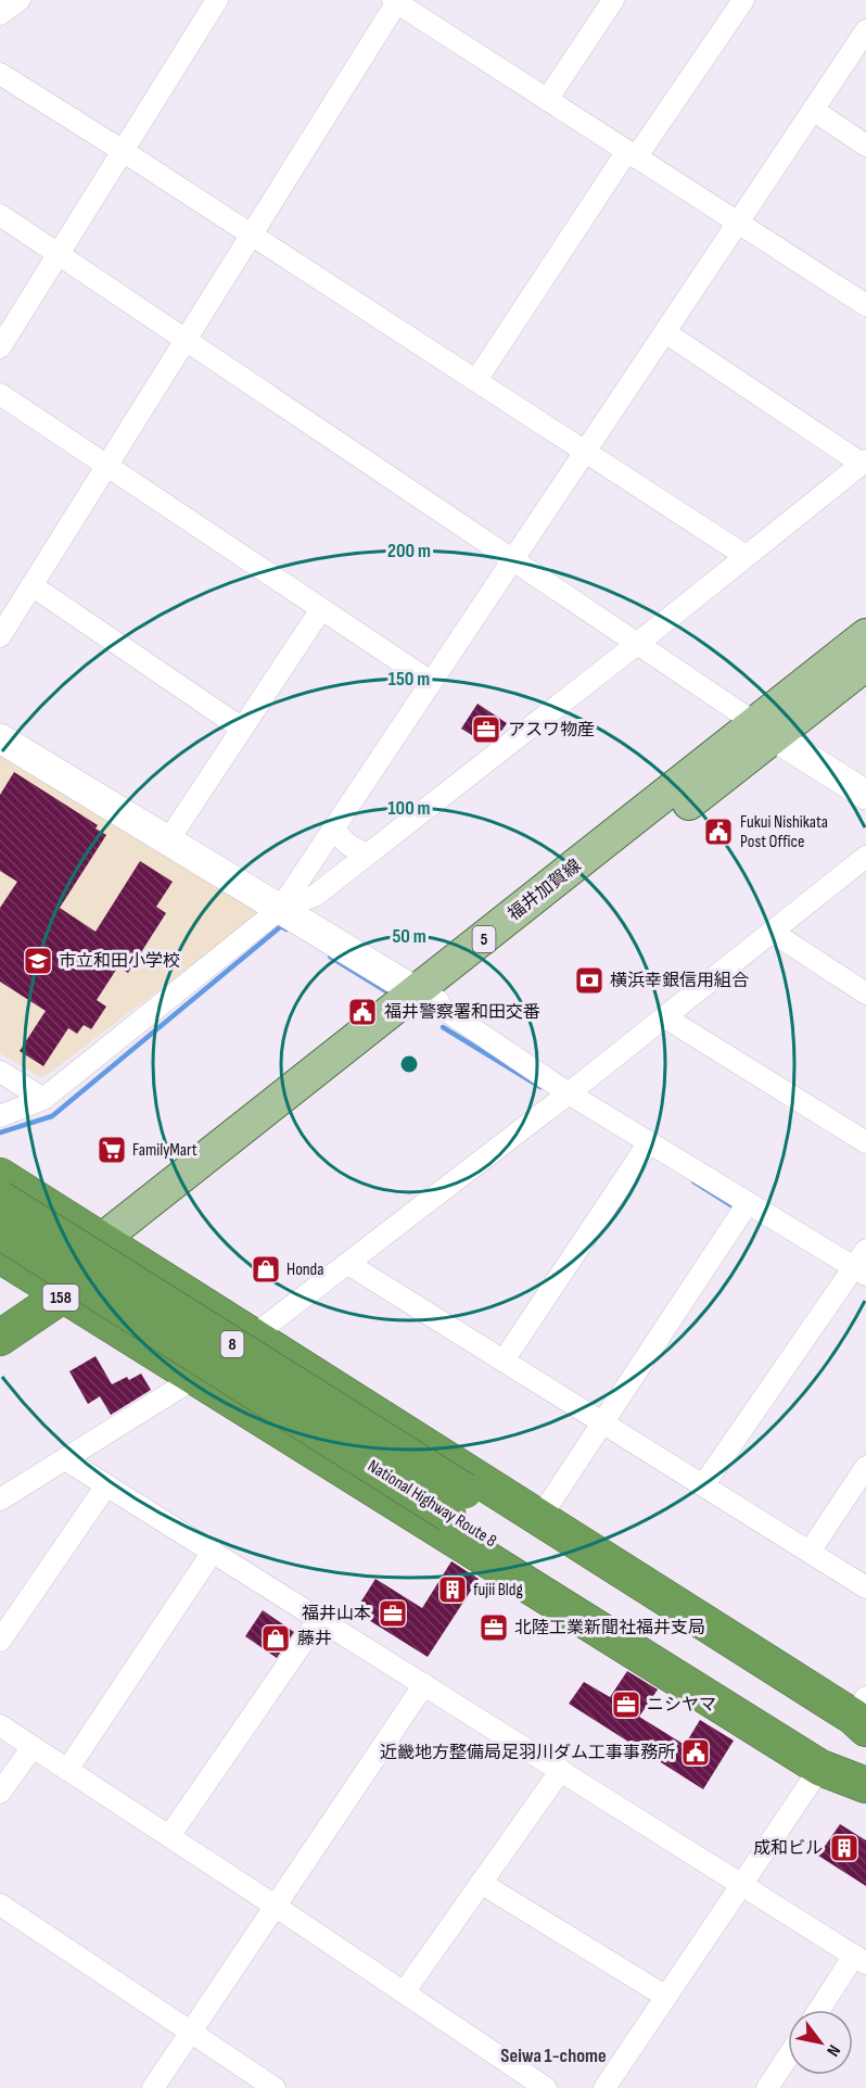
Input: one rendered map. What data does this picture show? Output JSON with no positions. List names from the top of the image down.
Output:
{
  "streets": {
    "highway": ["158", "8", "National Highway Route 8"],
    "main road": ["福井加賀線", "5"]
  },
  "crossings": [
    ["福井加賀線", "158"]
  ],
  "districts": ["Seiwa 1-chome"],
  "places": {
    "office": [
      "アスワ物産",
      "福井山本",
      "北陸工業新聞社福井支局",
      "ニシヤマ"
    ],
    "public building": ["Fukui Nishikata Post Office", "福井警察署和田交番", "近畿地方整備局足羽川ダム工事事務所"],
    "school or university": ["市立和田小学校"],
    "bank": ["横浜幸銀信用組合"],
    "supermarket": ["FamilyMart"],
    "shop": ["Honda", "藤井"],
    "building": ["fujii Bldg", "成和ビル"]
  },
  "north": "bottom right",
  "rings": [
    "200 m",
    "150 m",
    "100 m",
    "50 m"
  ]
}
